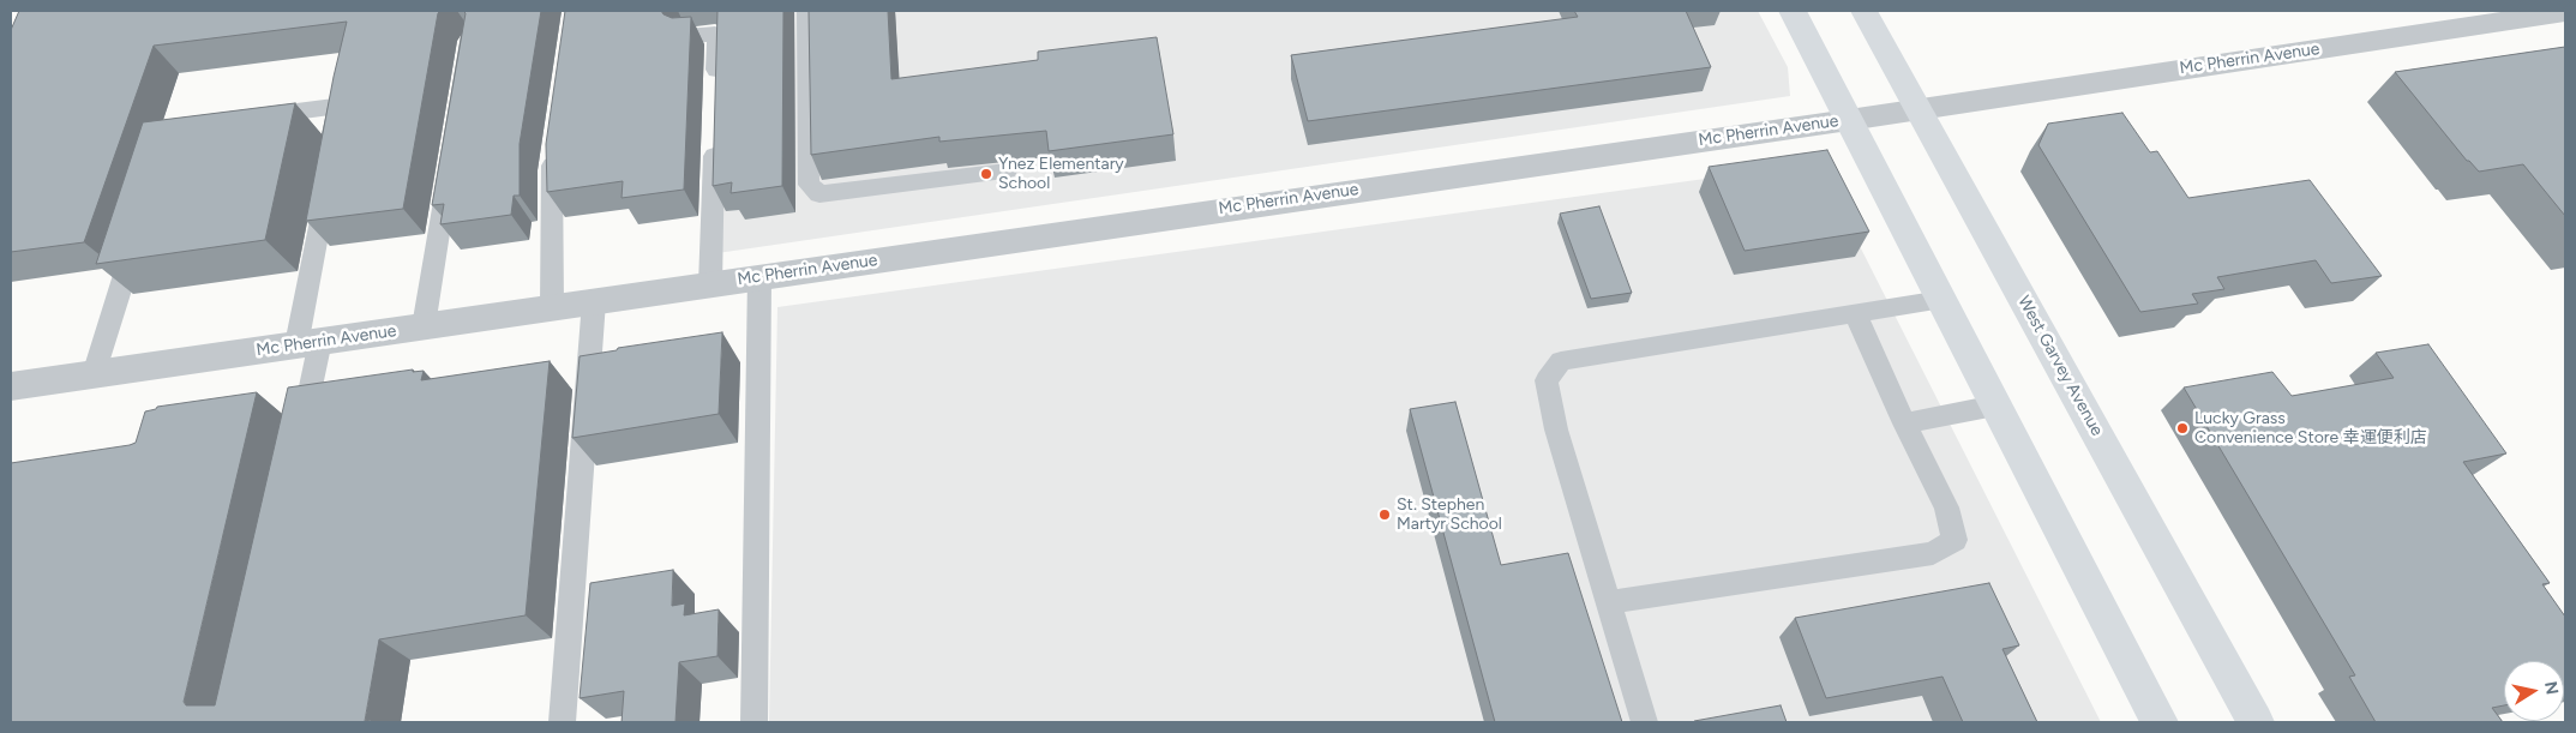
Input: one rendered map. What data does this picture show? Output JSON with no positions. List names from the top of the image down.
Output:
{
  "streets": {
    "main road": ["West Garvey Avenue"],
    "street": ["Mc Pherrin Avenue"]
  },
  "crossings": [
    ["Mc Pherrin Avenue", "West Garvey Avenue"]
  ],
  "places": ["Ynez Elementary School", "Lucky Grass Convenience Store 幸運便利店", "St. Stephen Martyr School"],
  "north": "right"
}
